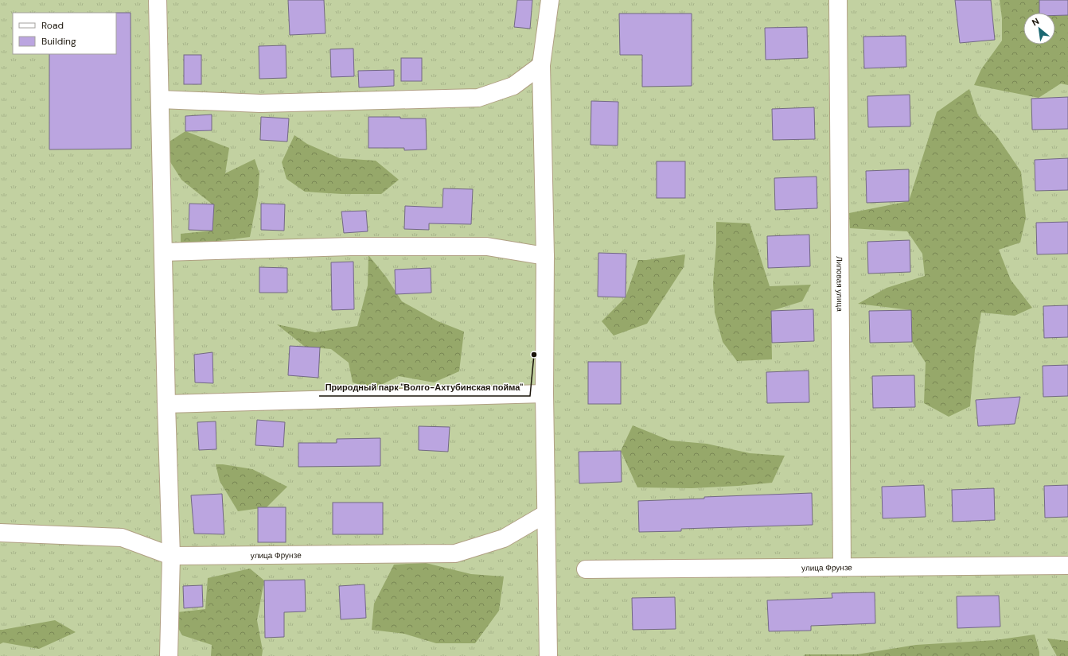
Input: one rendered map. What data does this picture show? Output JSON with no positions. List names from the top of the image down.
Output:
{
  "streets": {
    "street": ["Липовая улица", "улица Фрунзе"]
  },
  "crossings": [
    ["Липовая улица", "улица Фрунзе"]
  ],
  "places": ["Природный парк \"Волго-Ахтубинская пойма\""],
  "legend": ["Road", "Building"],
  "north": "top left"
}
